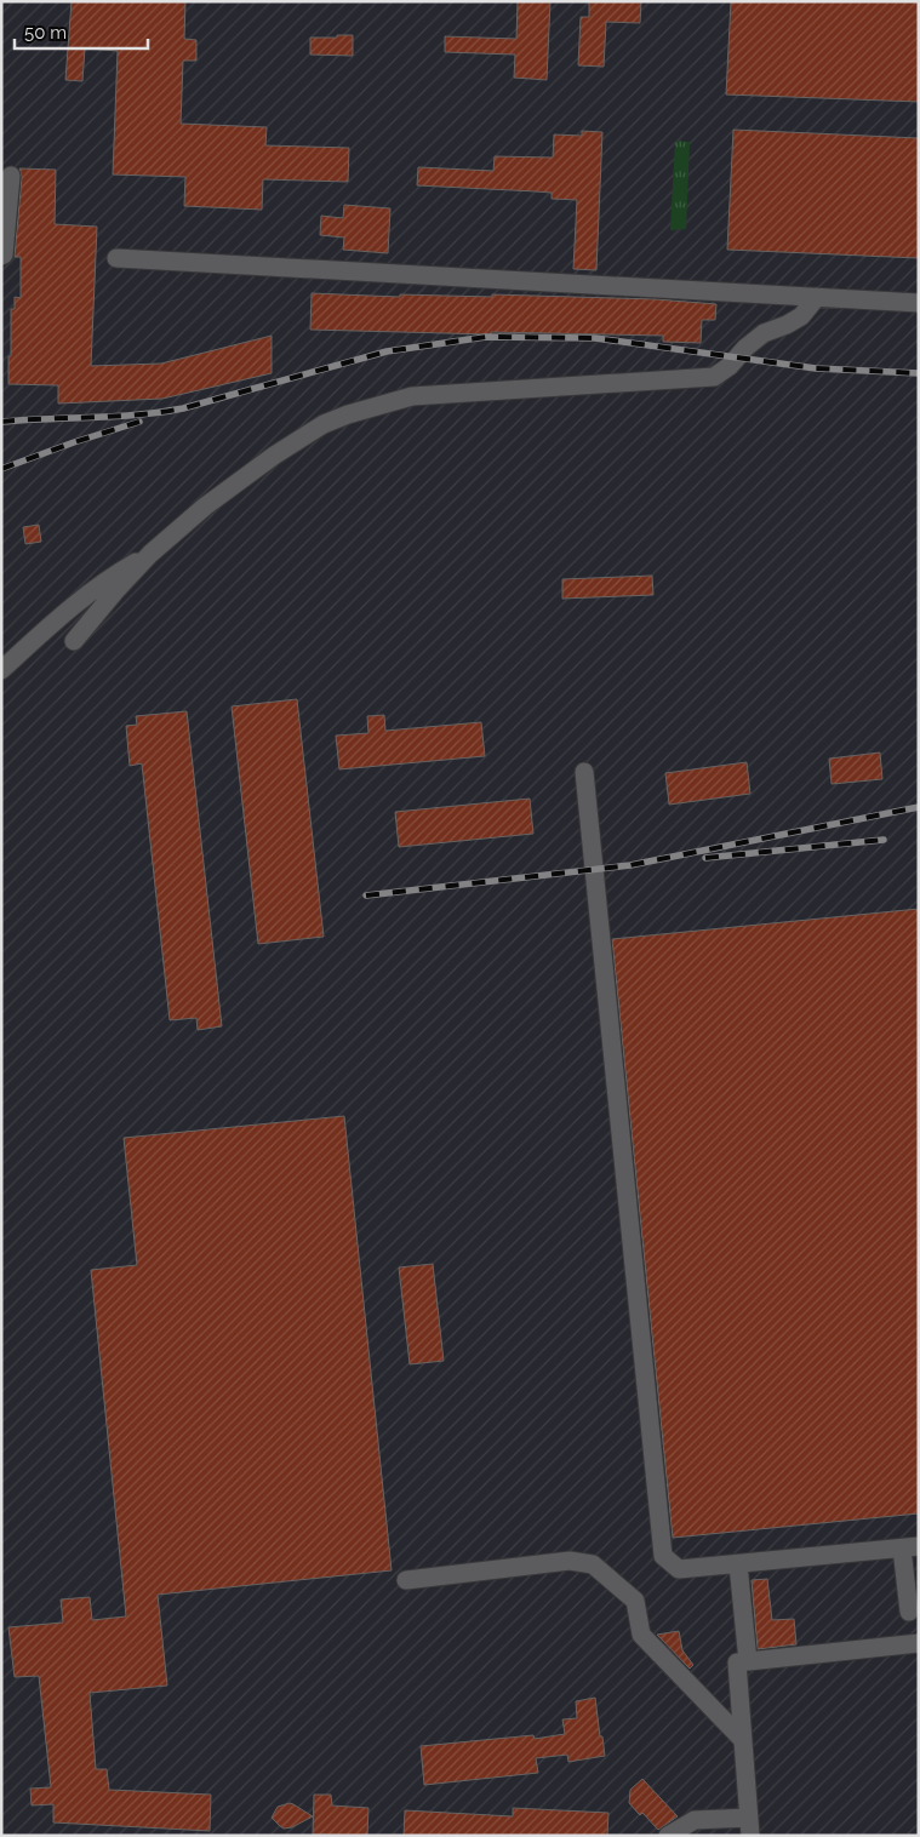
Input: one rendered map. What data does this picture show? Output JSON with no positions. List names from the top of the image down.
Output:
{
  "scale_bar": "50 m"
}
